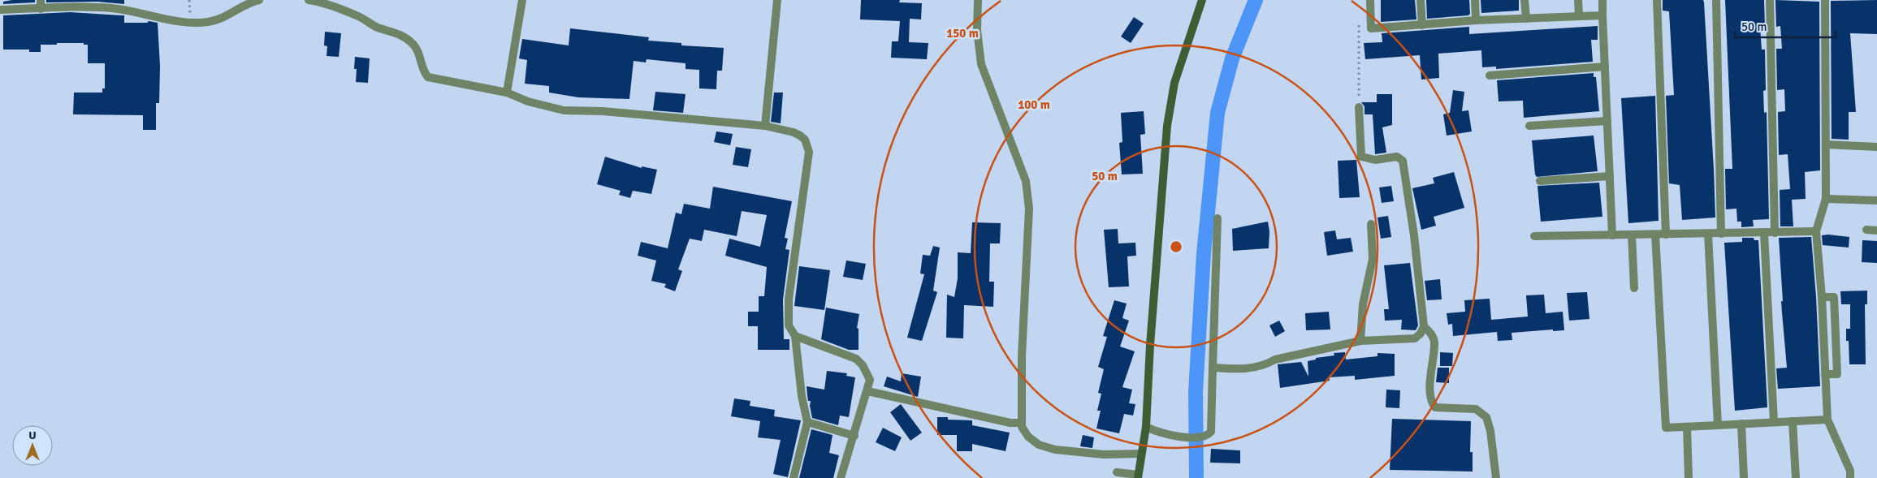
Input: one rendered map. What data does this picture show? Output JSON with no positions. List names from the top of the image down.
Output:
{
  "scale_bar": "50 m",
  "north": "top",
  "rings": ["150 m", "100 m", "50 m"]
}
